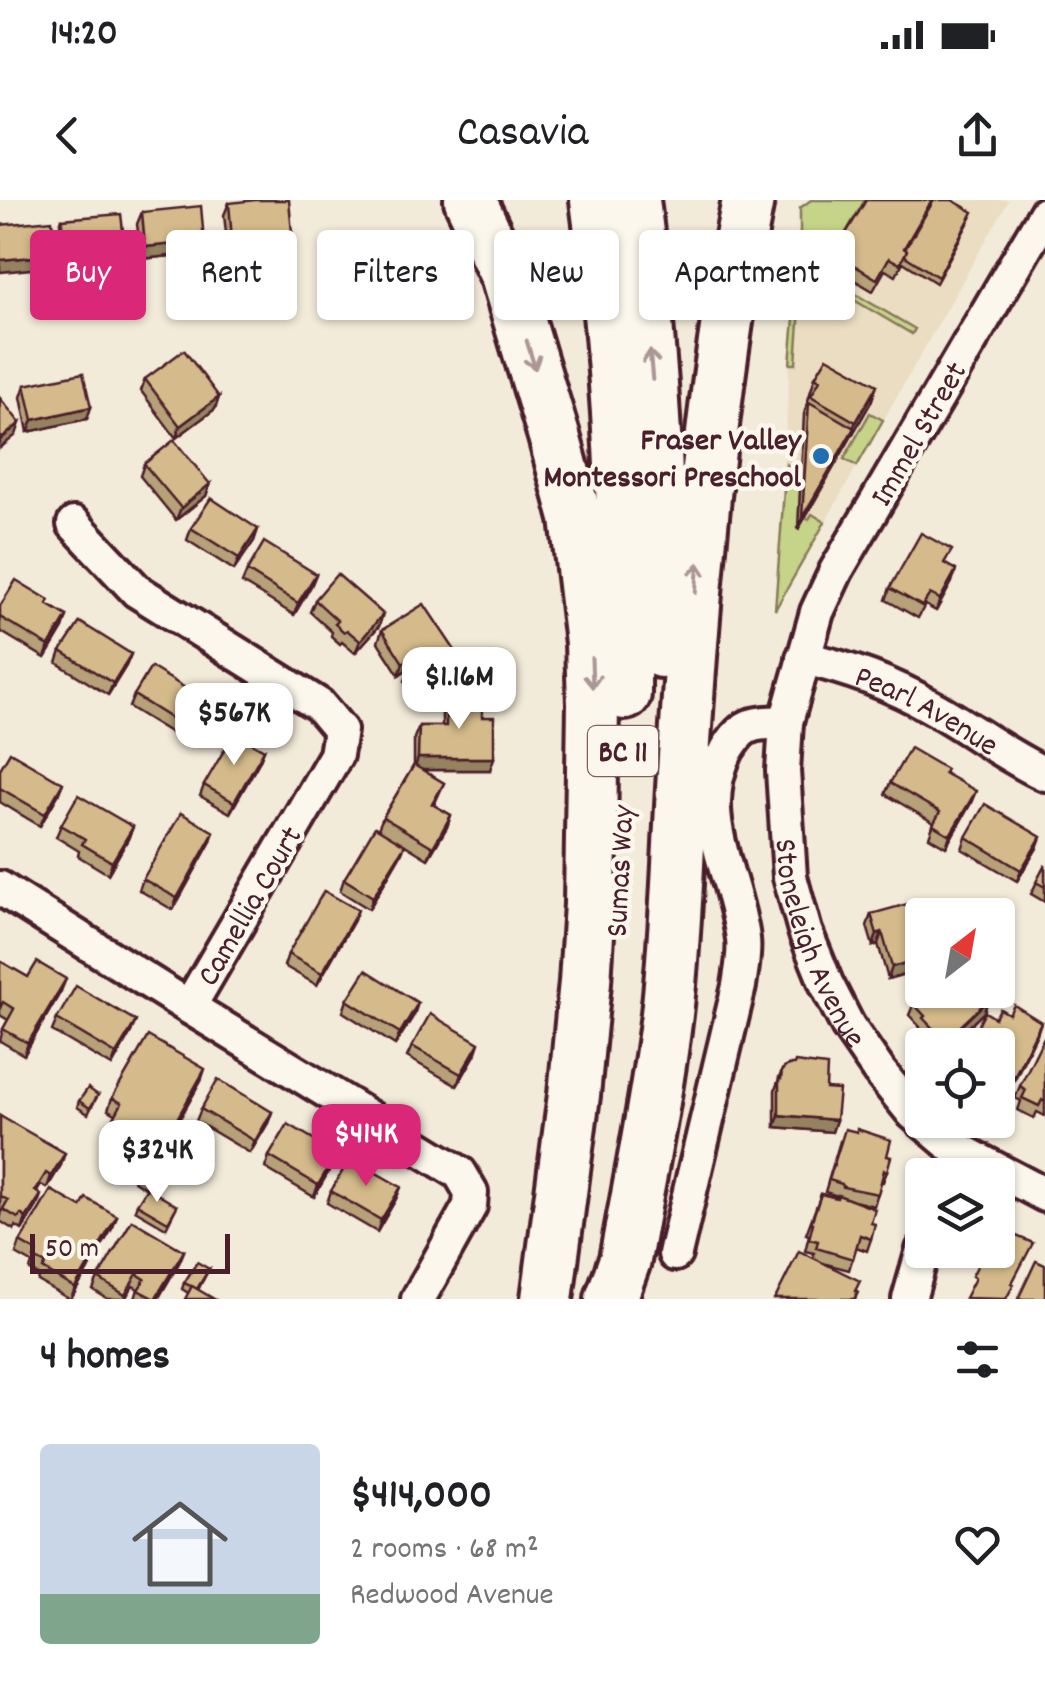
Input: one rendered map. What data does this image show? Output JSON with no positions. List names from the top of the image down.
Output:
{
  "streets": {
    "highway": ["BC 11", "Sumas Way"],
    "street": [
      "Immel Street",
      "Pearl Avenue",
      "Camellia Court",
      "Stoneleigh Avenue"
    ]
  },
  "crossings": [
    ["Immel Street", "Pearl Avenue"],
    ["Immel Street", "Stoneleigh Avenue"],
    ["Pearl Avenue", "Stoneleigh Avenue"]
  ],
  "places": ["Fraser Valley Montessori Preschool"],
  "scale_bar": "50 m",
  "north": "top right",
  "page": {
    "status": "14:20",
    "header": "Casavia",
    "chip": [
      "Buy",
      "Rent",
      "Filters",
      "New",
      "Apartment"
    ],
    "price": [
      "$1.16M",
      "$567K",
      "$414K",
      "$324K"
    ],
    "scale": "50 m",
    "heading": "4 homes",
    "list": [
      {
        "name": "$414,000",
        "note": "2 rooms · 68 m² · Redwood Avenue"
      }
    ]
  }
}
